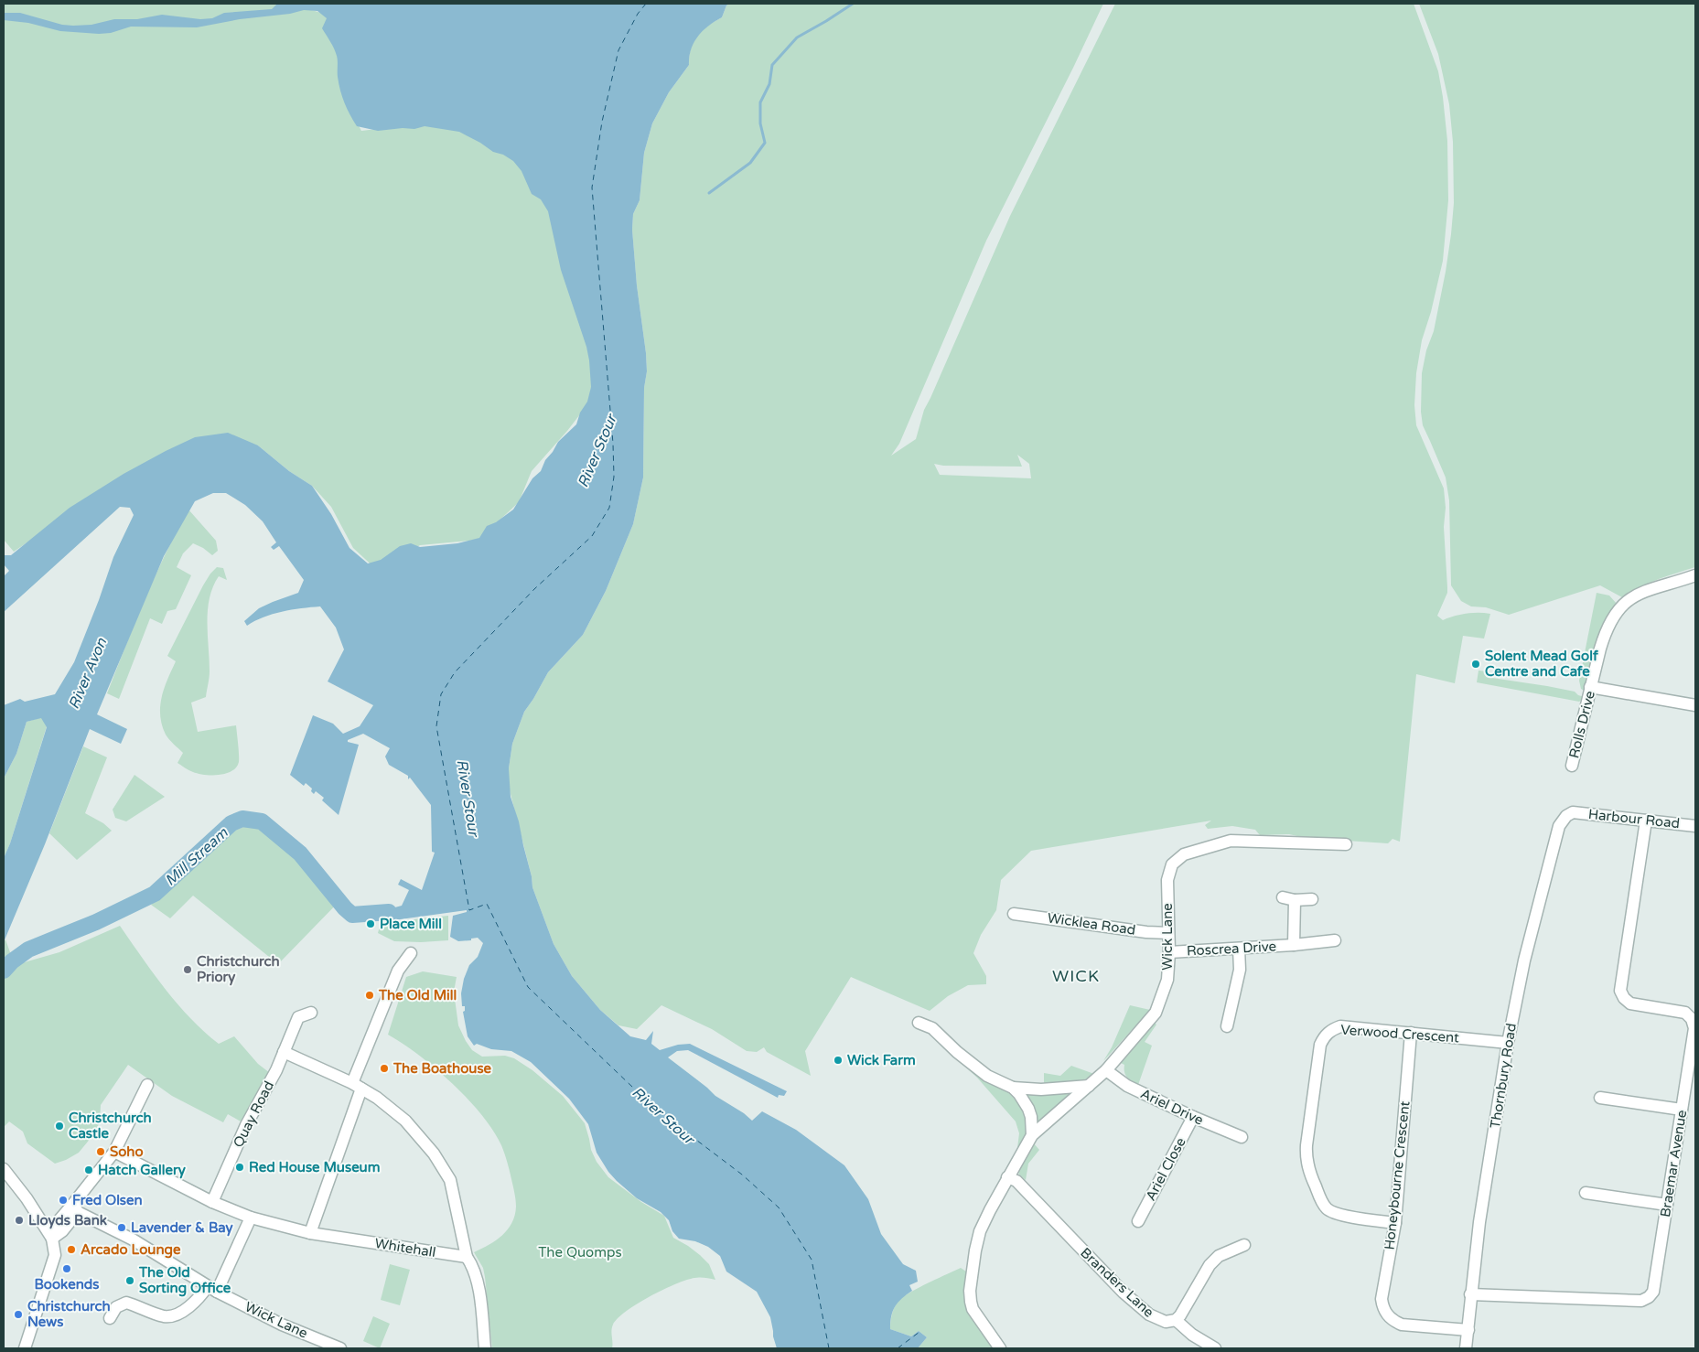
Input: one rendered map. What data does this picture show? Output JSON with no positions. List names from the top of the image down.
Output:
{
  "streets": {
    "street": [
      "Rolls Drive",
      "Harbour Road",
      "Wicklea Road",
      "Wick Lane",
      "Roscrea Drive",
      "Verwood Crescent",
      "Thornbury Road",
      "Ariel Drive",
      "Quay Road",
      "Braemar Avenue",
      "Ariel Close",
      "Honeybourne Crescent",
      "Whitehall",
      "Branders Lane"
    ]
  },
  "crossings": [
    ["Harbour Road", "Thornbury Road"],
    ["Harbour Road", "Braemar Avenue"],
    ["Wicklea Road", "Wick Lane"],
    ["Wick Lane", "Roscrea Drive"],
    ["Wick Lane", "Ariel Drive"],
    ["Wick Lane", "Branders Lane"],
    ["Verwood Crescent", "Thornbury Road"],
    ["Verwood Crescent", "Honeybourne Crescent"],
    ["Thornbury Road", "Braemar Avenue"],
    ["Thornbury Road", "Honeybourne Crescent"],
    ["Ariel Drive", "Ariel Close"],
    ["Quay Road", "Whitehall"]
  ],
  "districts": ["WICK"],
  "water": ["River Stour", "River Avon", "Mill Stream"],
  "parks": ["The Quomps"],
  "places": [
    "Solent Mead Golf Centre and Cafe",
    "Place Mill",
    "Christchurch Priory",
    "The Old Mill",
    "Wick Farm",
    "The Boathouse",
    "Christchurch Castle",
    "Soho",
    "Red House Museum",
    "Hatch Gallery",
    "Fred Olsen",
    "Lloyds Bank",
    "Lavender & Bay",
    "Arcado Lounge",
    "Bookends",
    "The Old Sorting Office",
    "Christchurch News"
  ]
}
